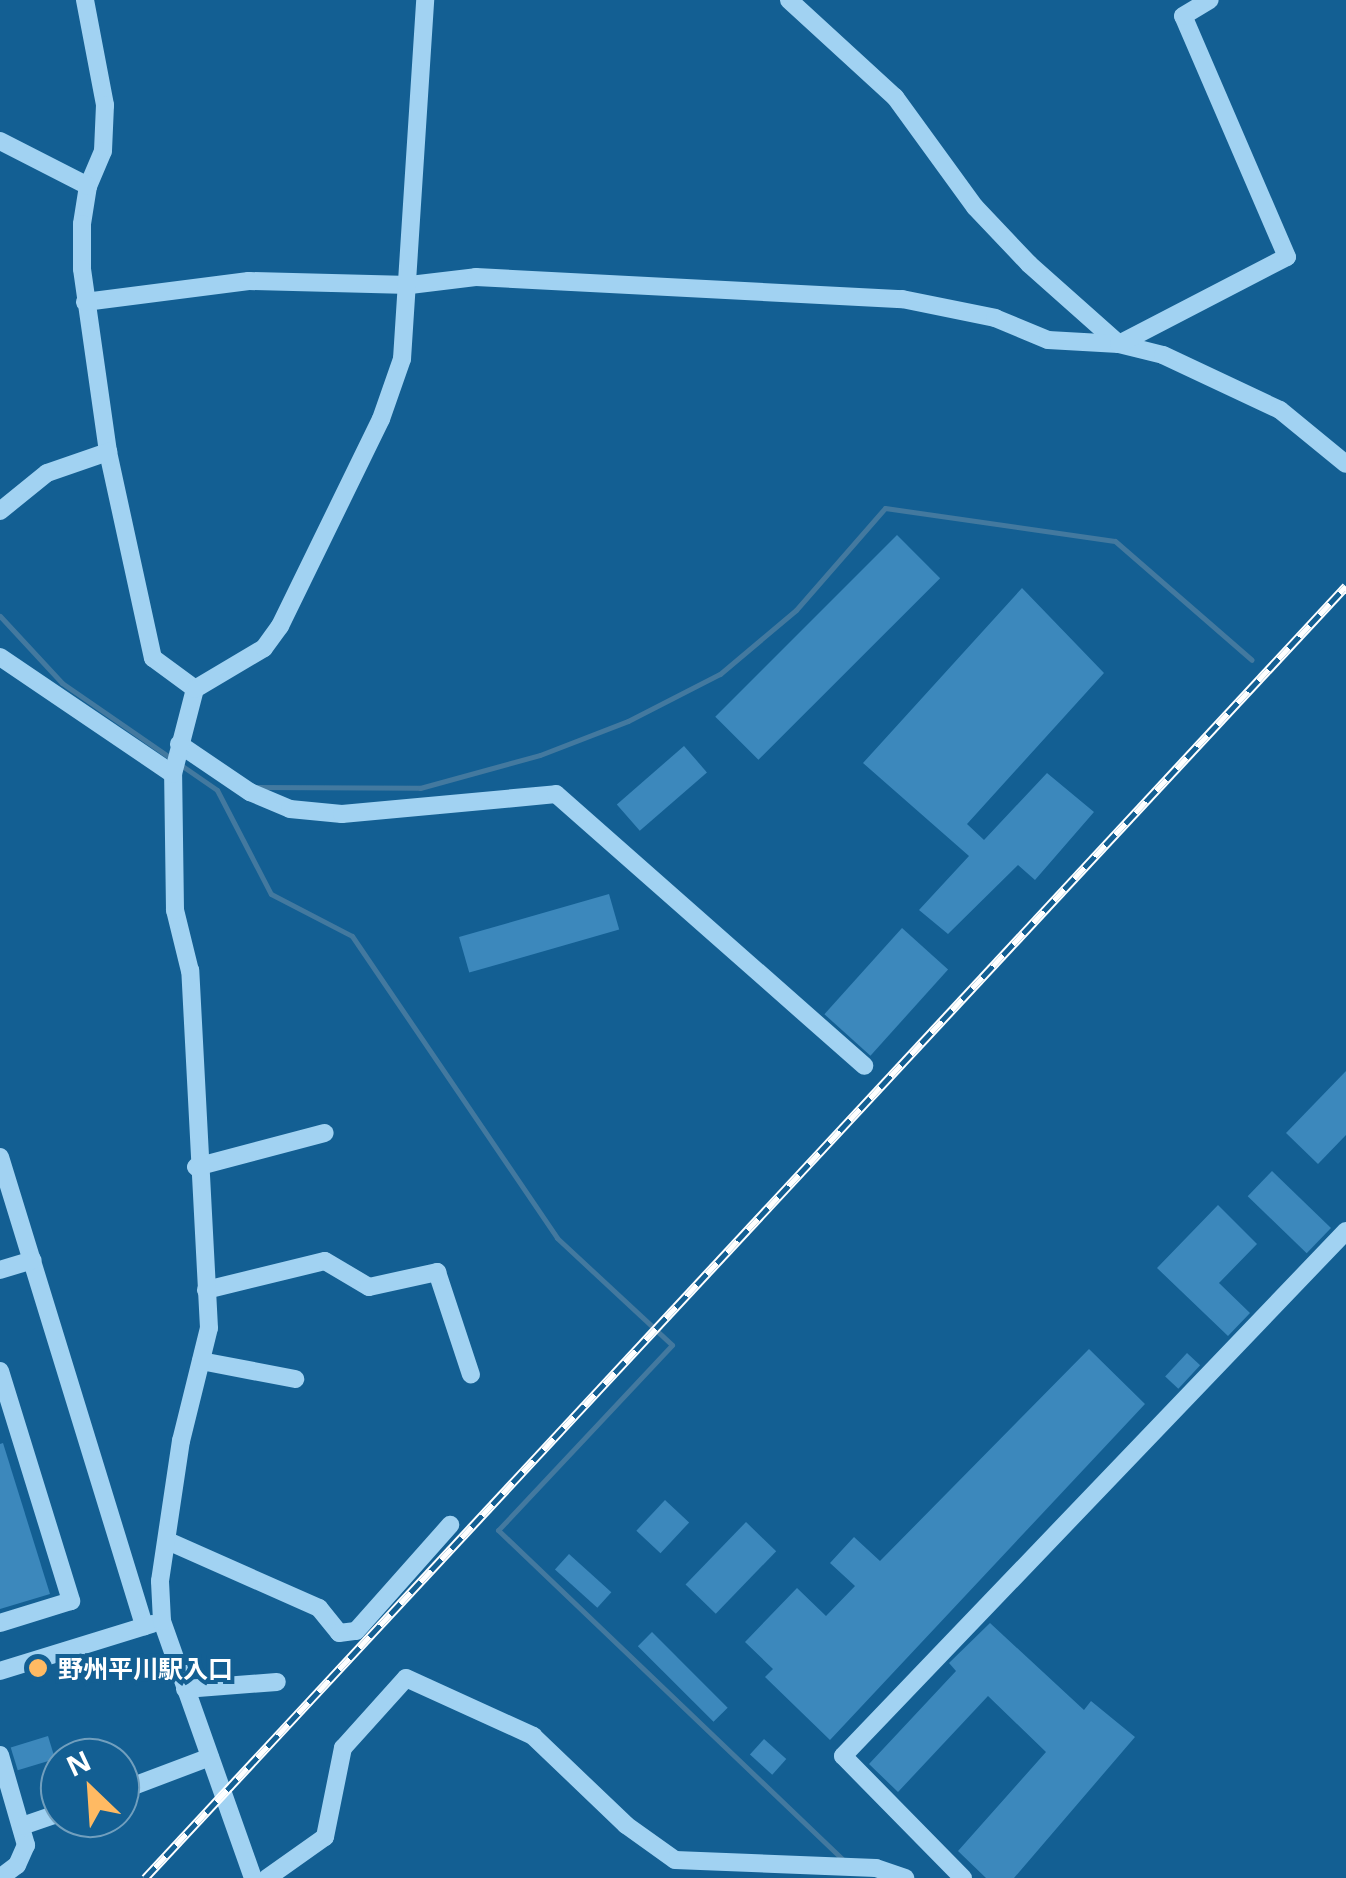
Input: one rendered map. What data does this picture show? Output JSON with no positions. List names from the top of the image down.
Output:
{
  "places": ["野州平川駅入口"],
  "north": "top left"
}
